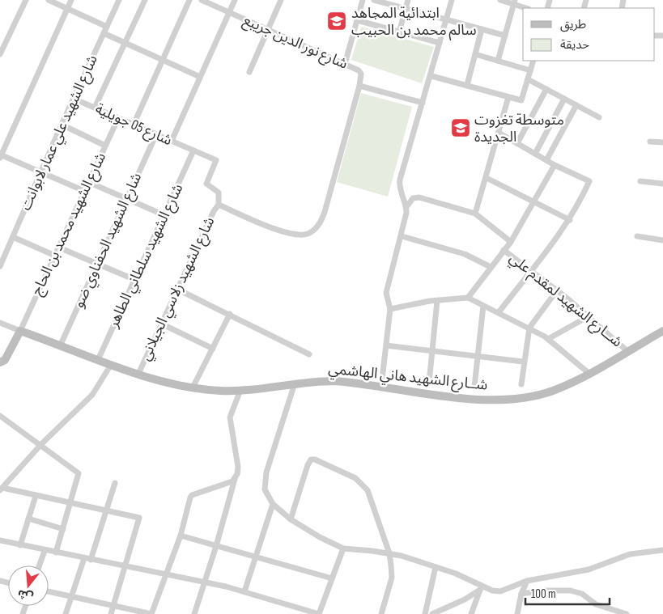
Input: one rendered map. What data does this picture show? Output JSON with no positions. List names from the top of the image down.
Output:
{
  "streets": {
    "street": [
      "شارع نور الدين جريبع",
      "شارع 05 جويلية",
      "شارع الشهيد علي عمار لابوانت",
      "شارع الشهيد محمد بن الحاج",
      "شارع الشهيد الحفناوي ضو",
      "شارع الشهيد سلطاني الطاهر",
      "شارع الشهيد زلاسي الجيلاني",
      "شــارع الشهيد لمقدم علي",
      "شــارع الشهيد هاني الهاشمي"
    ]
  },
  "crossings": [
    ["شارع 05 جويلية", "شارع الشهيد علي عمار لابوانت"],
    ["شارع 05 جويلية", "شارع الشهيد محمد بن الحاج"],
    ["شارع 05 جويلية", "شارع الشهيد الحفناوي ضو"],
    ["شارع 05 جويلية", "شارع الشهيد سلطاني الطاهر"],
    ["شارع 05 جويلية", "شارع الشهيد زلاسي الجيلاني"],
    ["شارع الشهيد محمد بن الحاج", "شــارع الشهيد هاني الهاشمي"],
    ["شارع الشهيد الحفناوي ضو", "شــارع الشهيد هاني الهاشمي"],
    ["شارع الشهيد سلطاني الطاهر", "شــارع الشهيد هاني الهاشمي"],
    ["شارع الشهيد زلاسي الجيلاني", "شــارع الشهيد هاني الهاشمي"],
    ["شــارع الشهيد لمقدم علي", "شــارع الشهيد هاني الهاشمي"]
  ],
  "places": {
    "school or university": ["ابتدائية المجاهد سالم محمد بن الحبيب", "متوسطة تغزوت الجديدة"]
  },
  "legend": ["طريق", "حديقة"],
  "scale_bar": "100 m",
  "north": "bottom"
}
